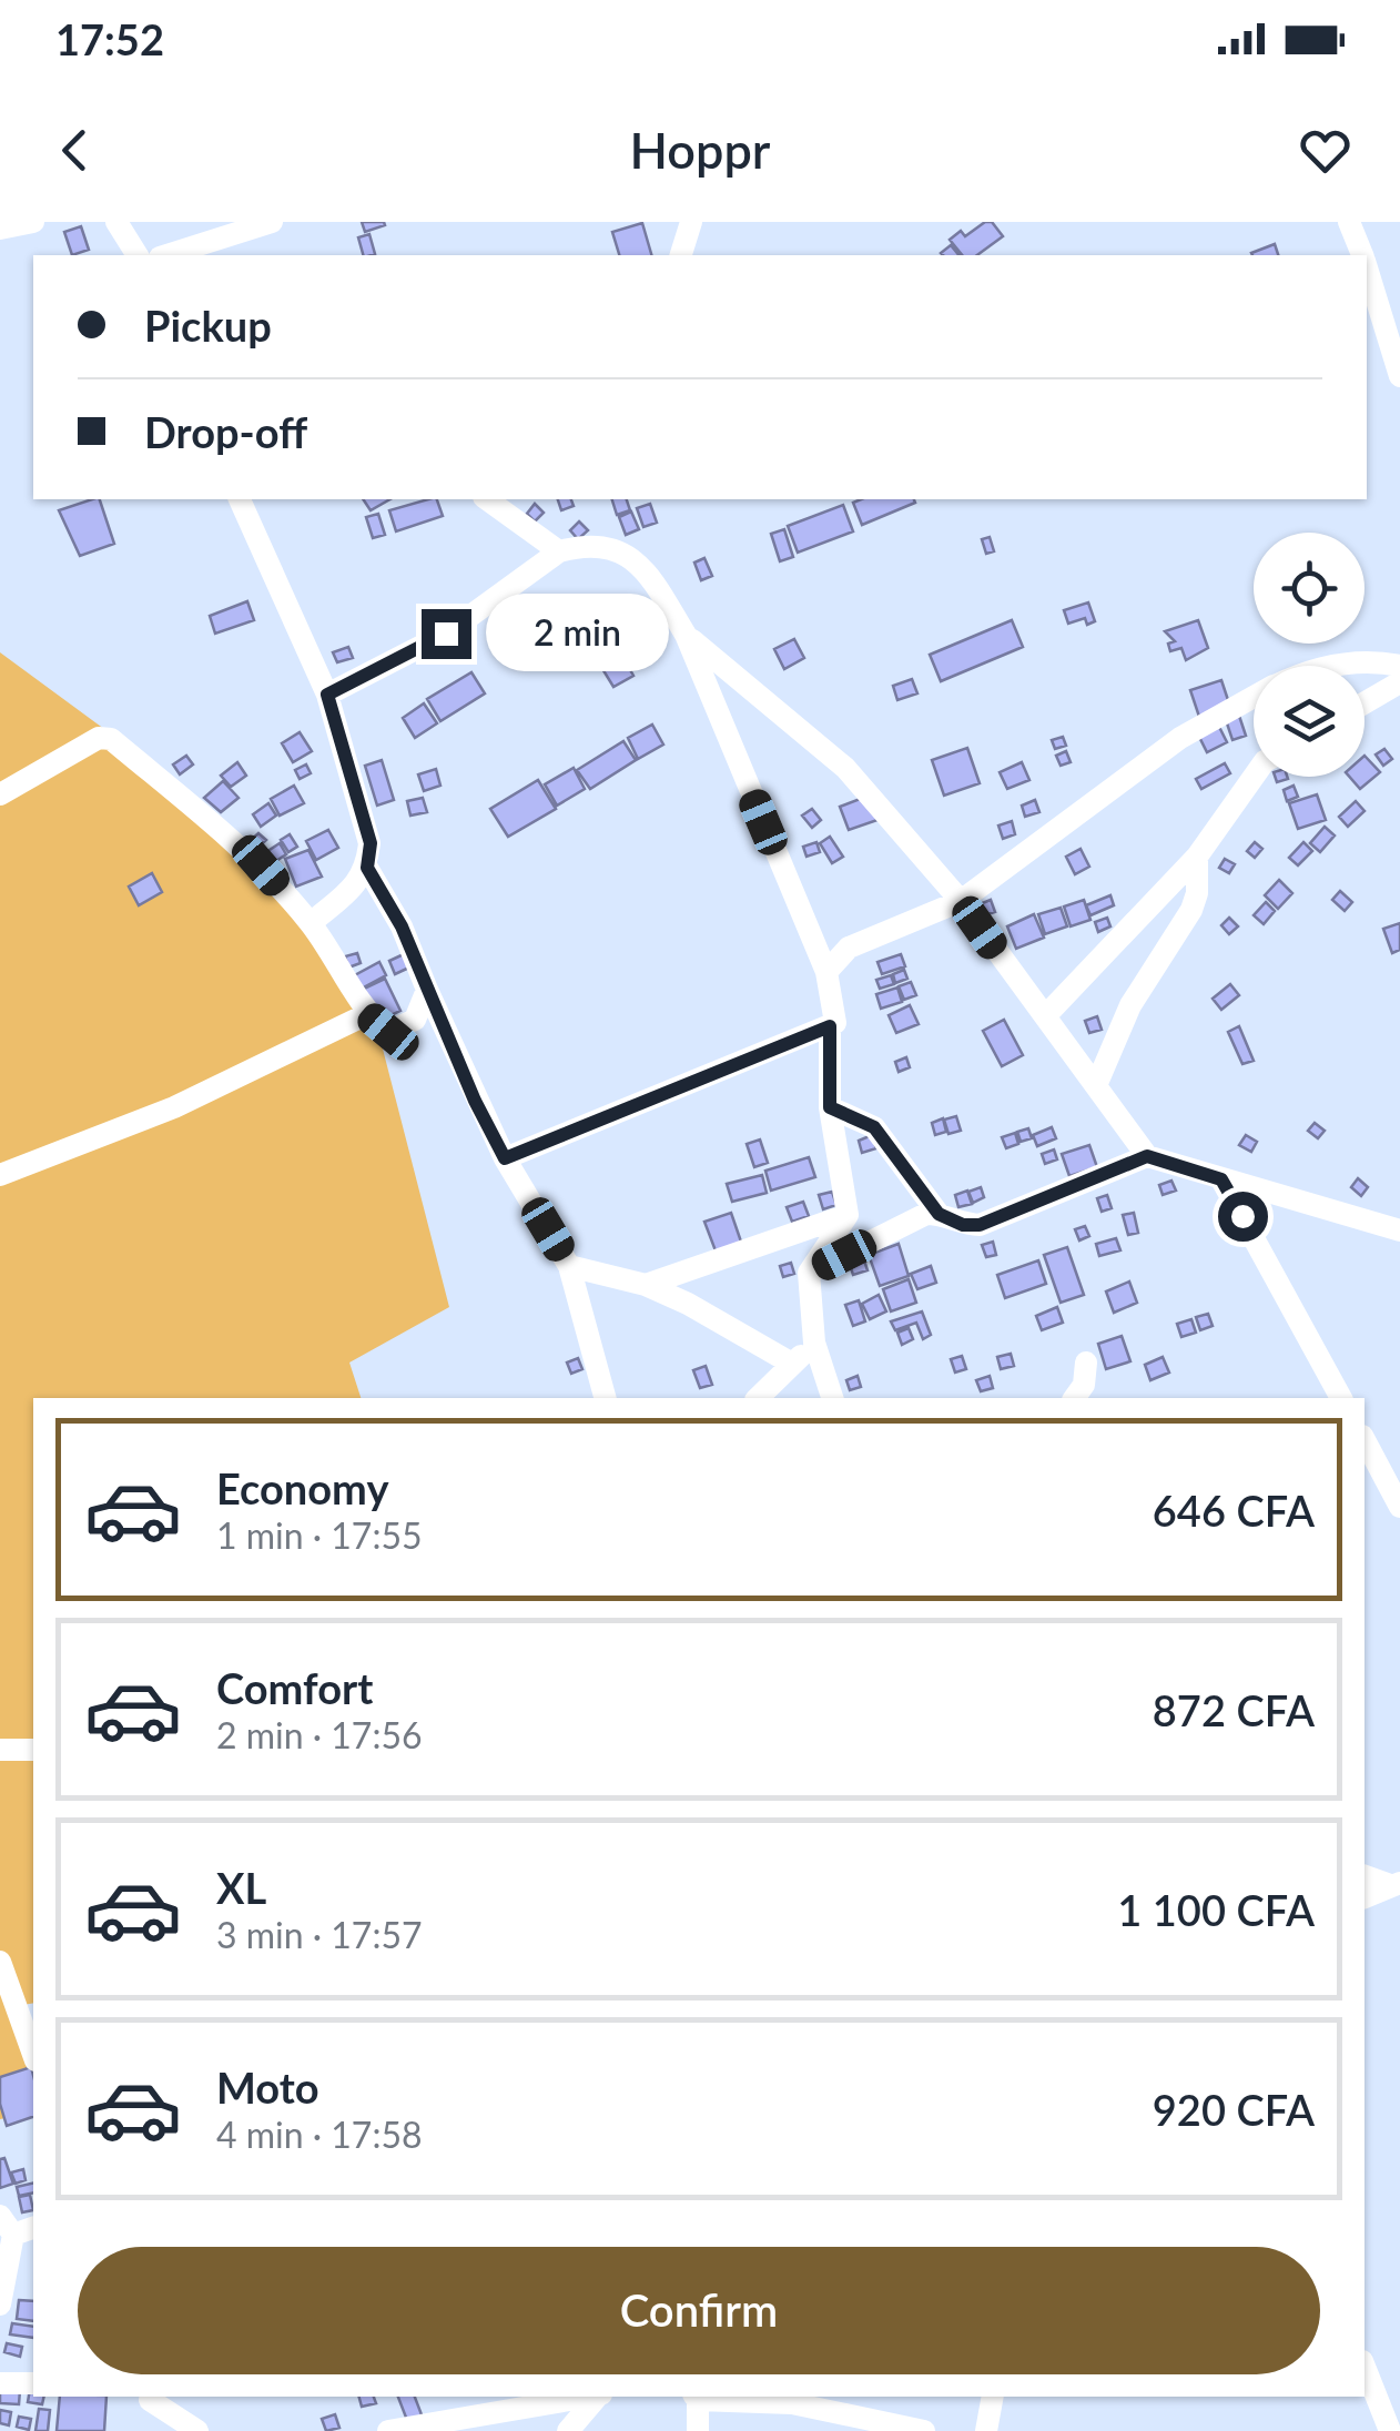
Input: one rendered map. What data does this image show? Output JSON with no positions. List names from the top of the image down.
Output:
{
  "page": {
    "status": "17:52",
    "header": "Hoppr",
    "banner": ["Pickup", "Drop-off"],
    "bubble": "2 min",
    "list": [
      {
        "name": "Economy",
        "note": "1 min · 17:55",
        "value": "646 CFA"
      },
      {
        "name": "Comfort",
        "note": "2 min · 17:56",
        "value": "872 CFA"
      },
      {
        "name": "XL",
        "note": "3 min · 17:57",
        "value": "1 100 CFA"
      },
      {
        "name": "Moto",
        "note": "4 min · 17:58",
        "value": "920 CFA"
      }
    ],
    "buttons": "Confirm"
  }
}
